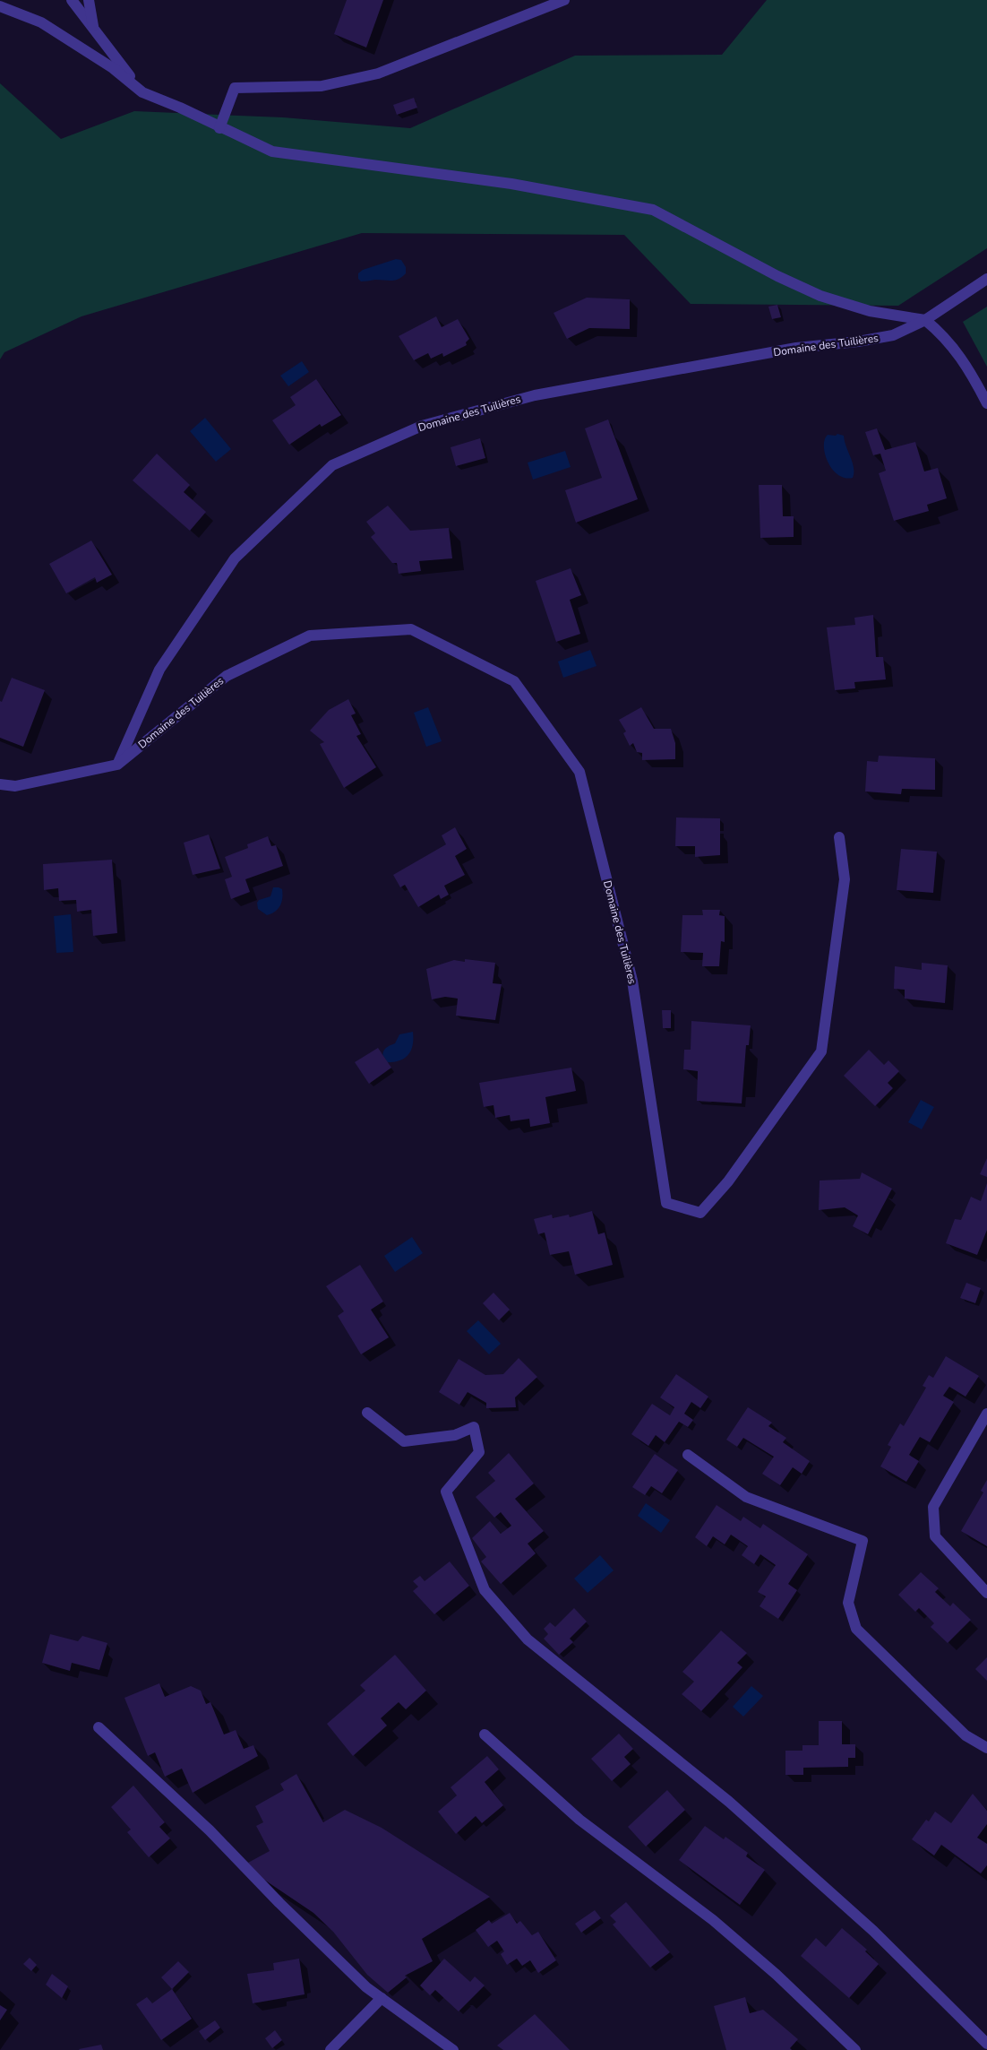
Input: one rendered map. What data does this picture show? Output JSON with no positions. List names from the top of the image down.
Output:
{
  "streets": {
    "street": ["Domaine des Tuilières"]
  }
}
